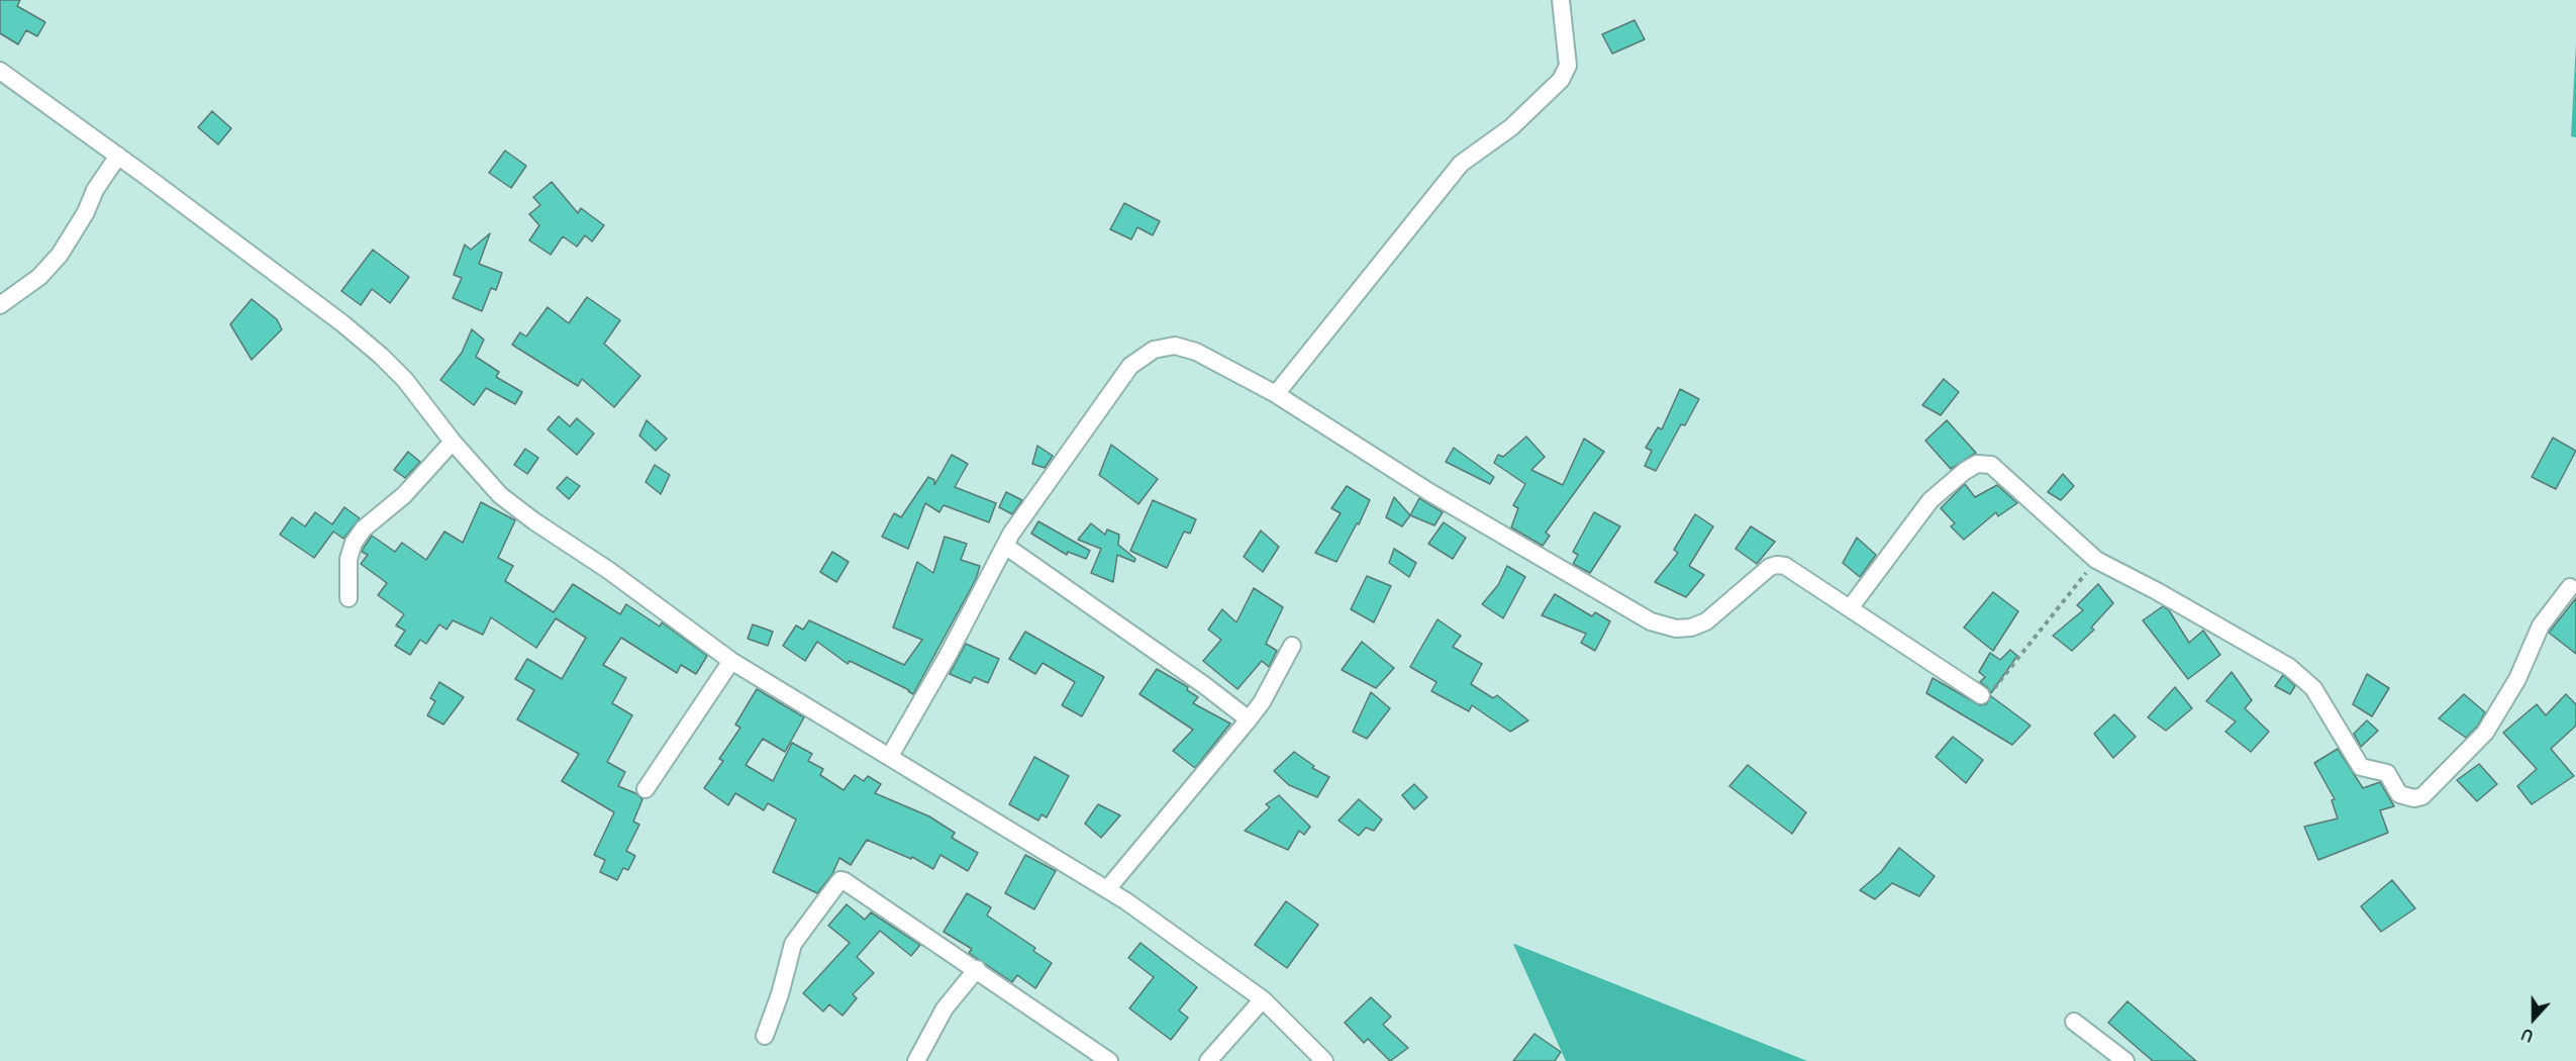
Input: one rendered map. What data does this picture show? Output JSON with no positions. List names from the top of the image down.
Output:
{
  "north": "bottom"
}
